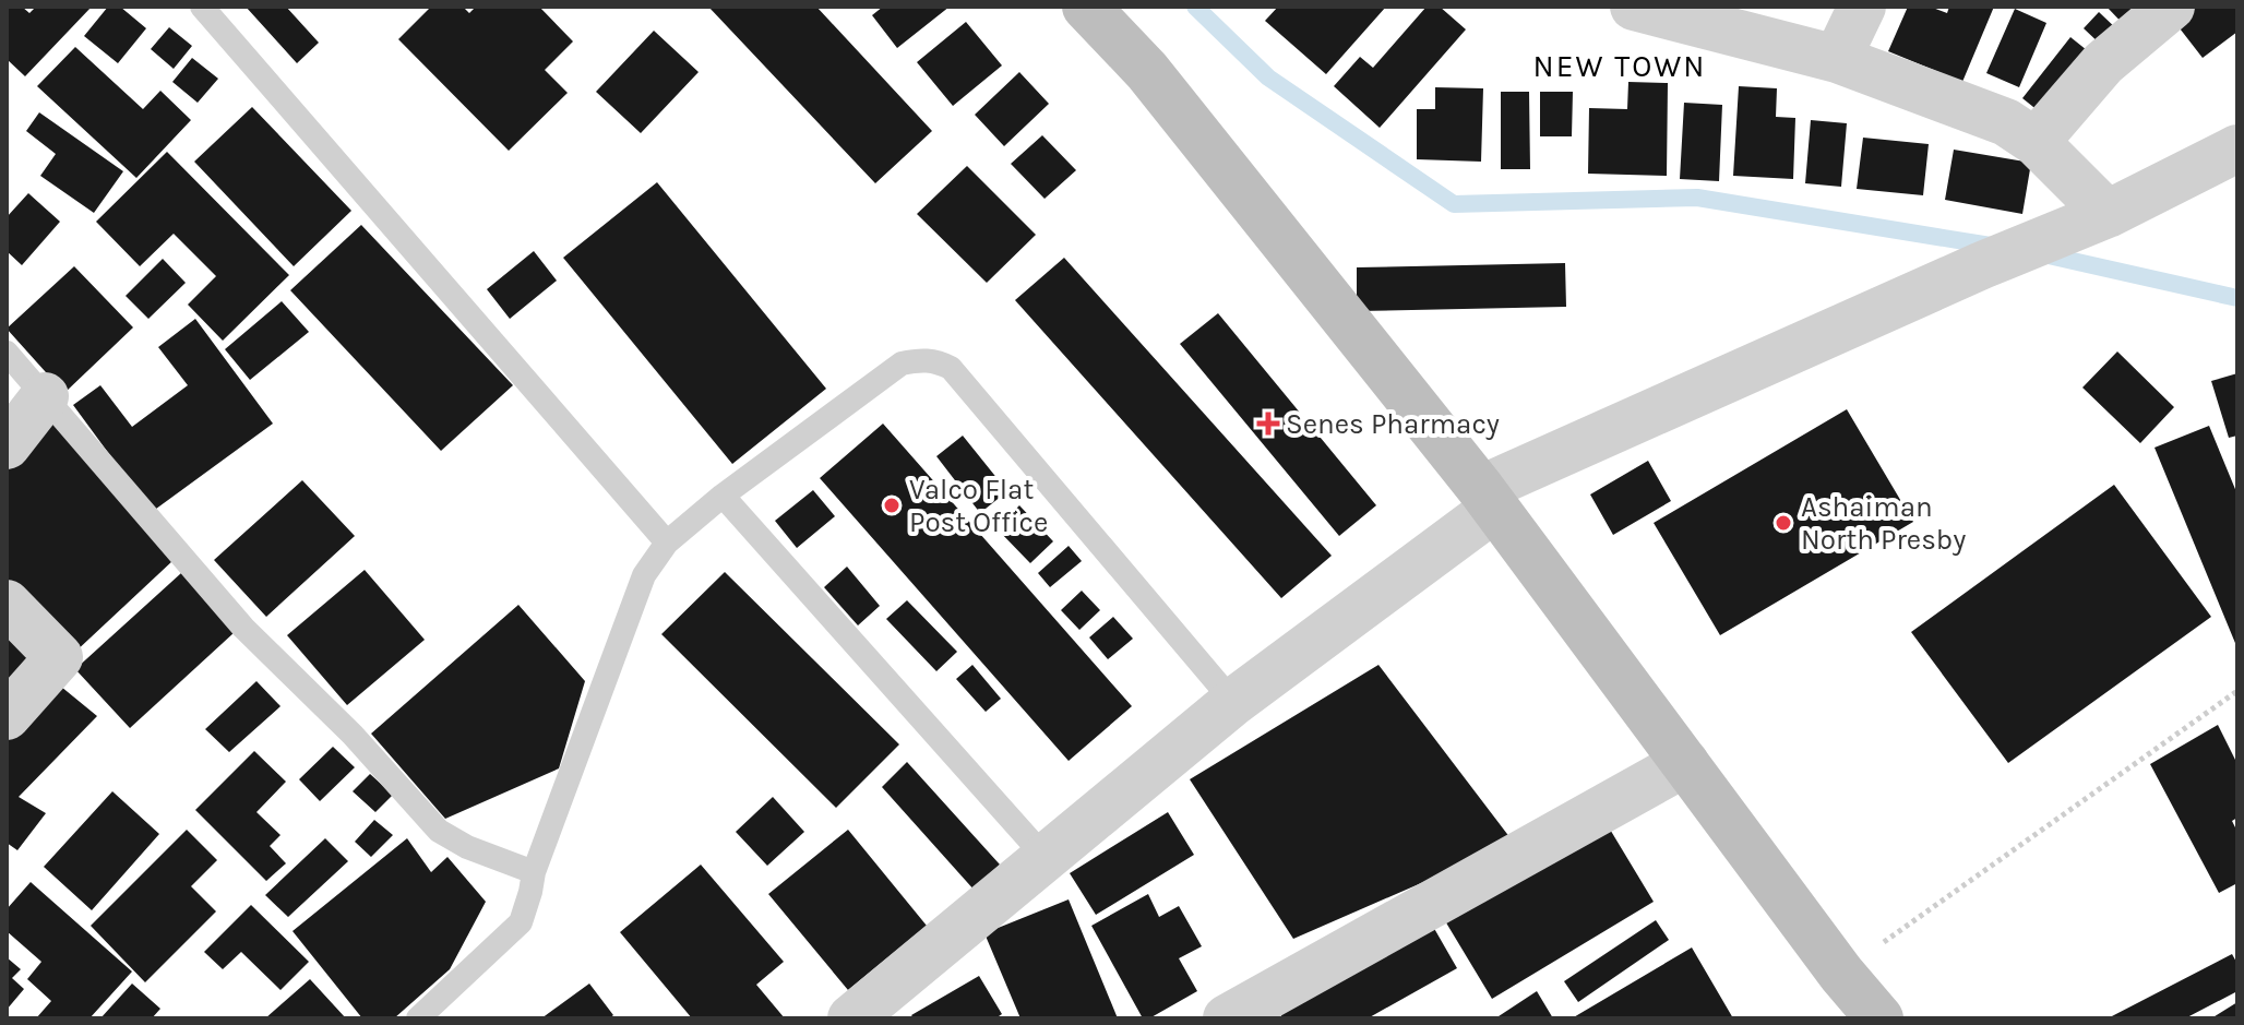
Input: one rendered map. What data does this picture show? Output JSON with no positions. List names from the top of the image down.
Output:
{
  "districts": ["NEW TOWN"],
  "places": {
    "health": ["Senes Pharmacy"],
    "other": ["Valco Flat Post Office", "Ashaiman North Presby"]
  }
}
